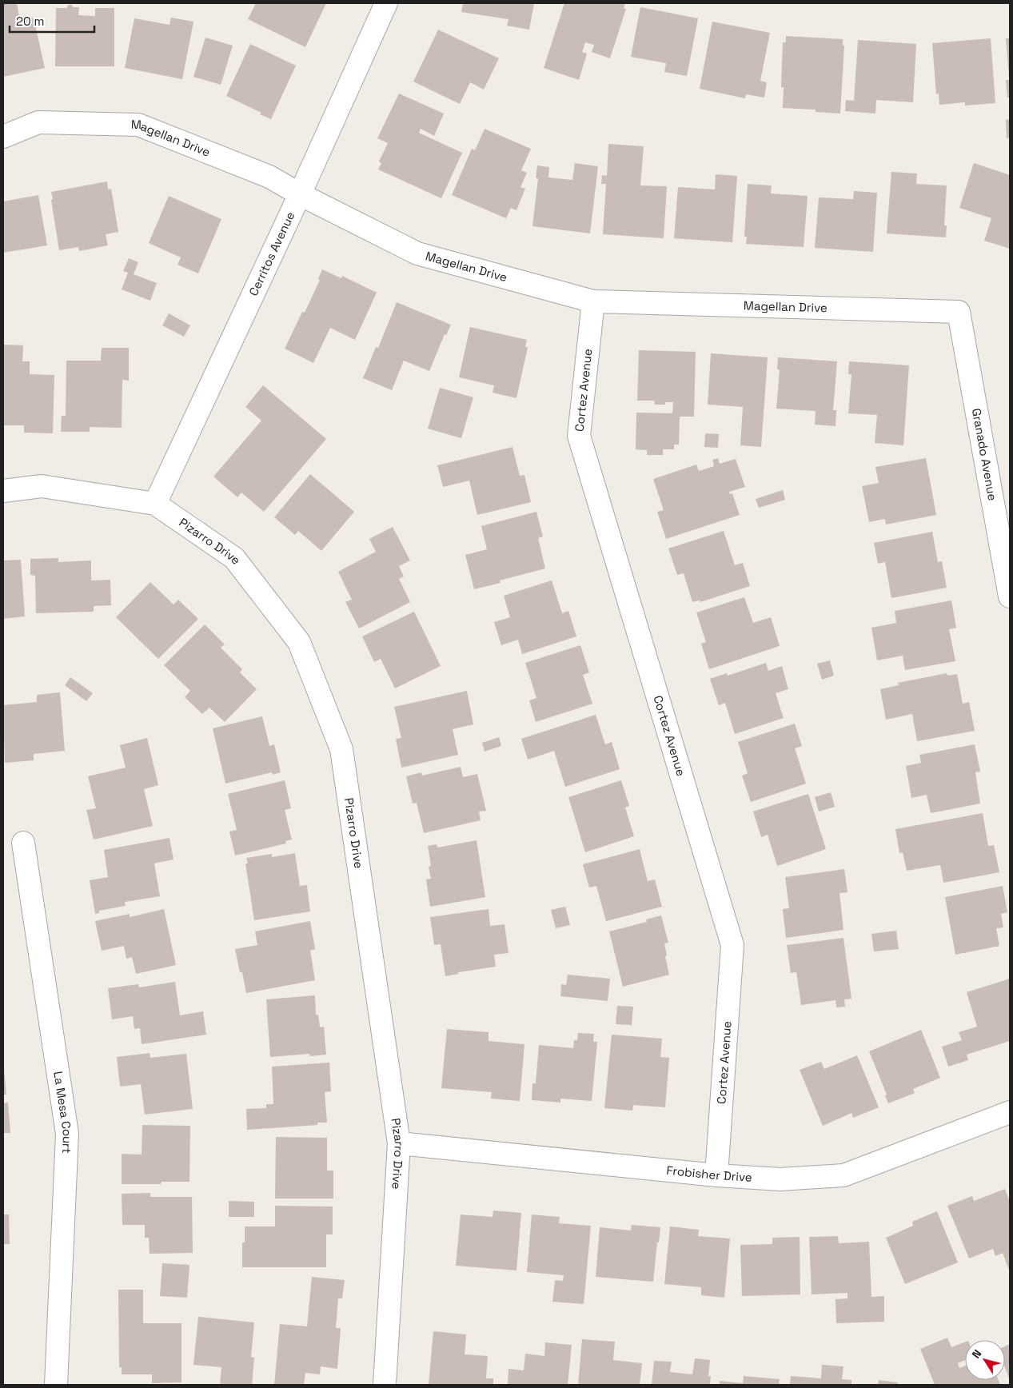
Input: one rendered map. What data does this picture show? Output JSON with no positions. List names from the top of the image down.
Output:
{
  "streets": {
    "street": [
      "Magellan Drive",
      "Cerritos Avenue",
      "Cortez Avenue",
      "Granado Avenue",
      "Pizarro Drive",
      "La Mesa Court",
      "Frobisher Drive"
    ]
  },
  "crossings": [
    ["Magellan Drive", "Cerritos Avenue"],
    ["Magellan Drive", "Cortez Avenue"],
    ["Magellan Drive", "Granado Avenue"],
    ["Cerritos Avenue", "Pizarro Drive"],
    ["Cortez Avenue", "Frobisher Drive"],
    ["Pizarro Drive", "Frobisher Drive"]
  ],
  "scale_bar": "20 m",
  "north": "top left"
}
